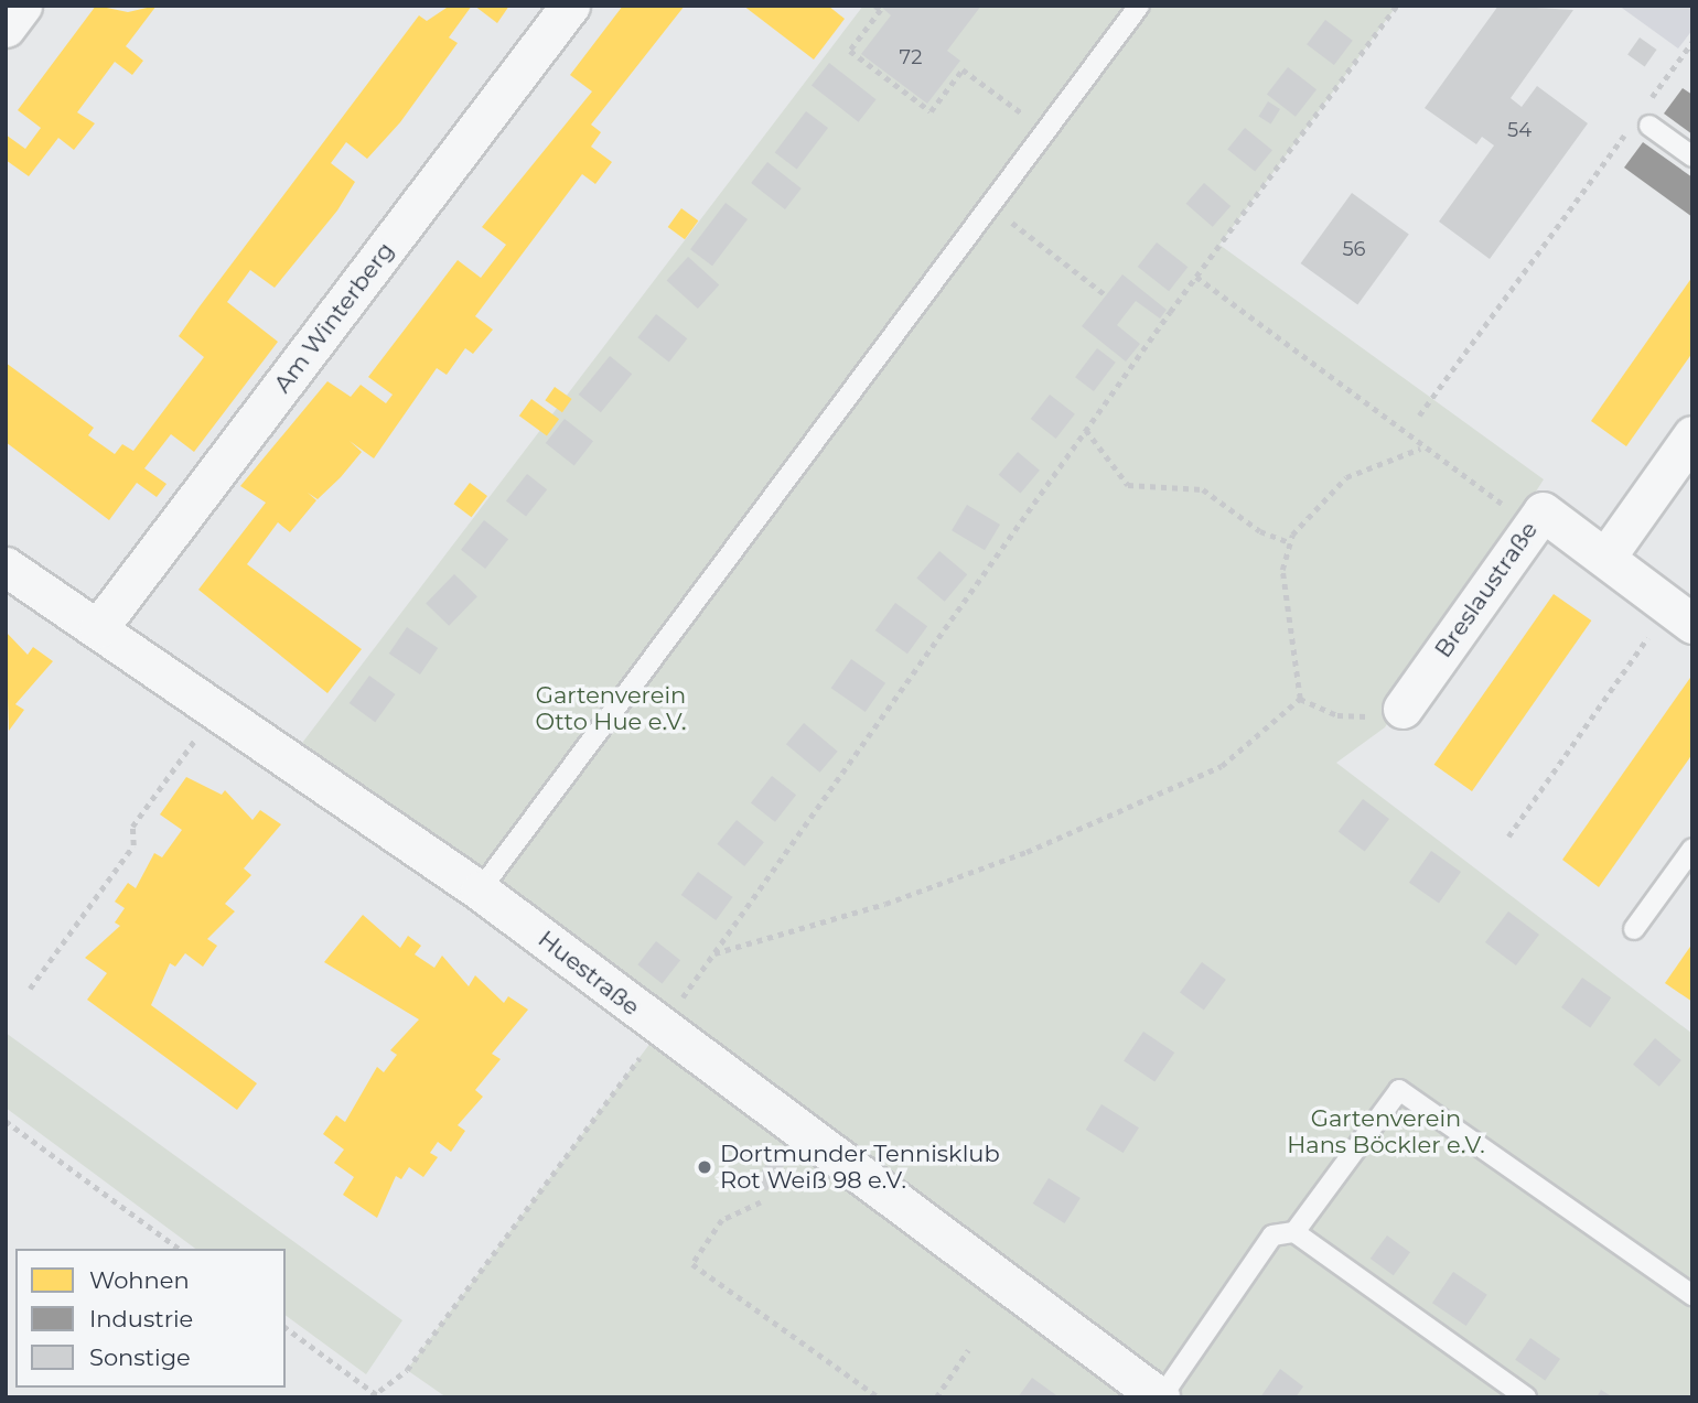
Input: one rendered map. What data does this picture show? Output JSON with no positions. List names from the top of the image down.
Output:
{
  "streets": {
    "street": ["Am Winterberg", "Breslaustraße", "Huestraße"]
  },
  "crossings": [
    ["Am Winterberg", "Huestraße"]
  ],
  "parks": ["Gartenverein Otto Hue e.V.", "Gartenverein Hans Böckler e.V."],
  "places": ["Dortmunder Tennisklub Rot Weiß 98 e.V."],
  "house_numbers": ["72", "54", "56"],
  "legend": ["Wohnen", "Industrie", "Sonstige"]
}
